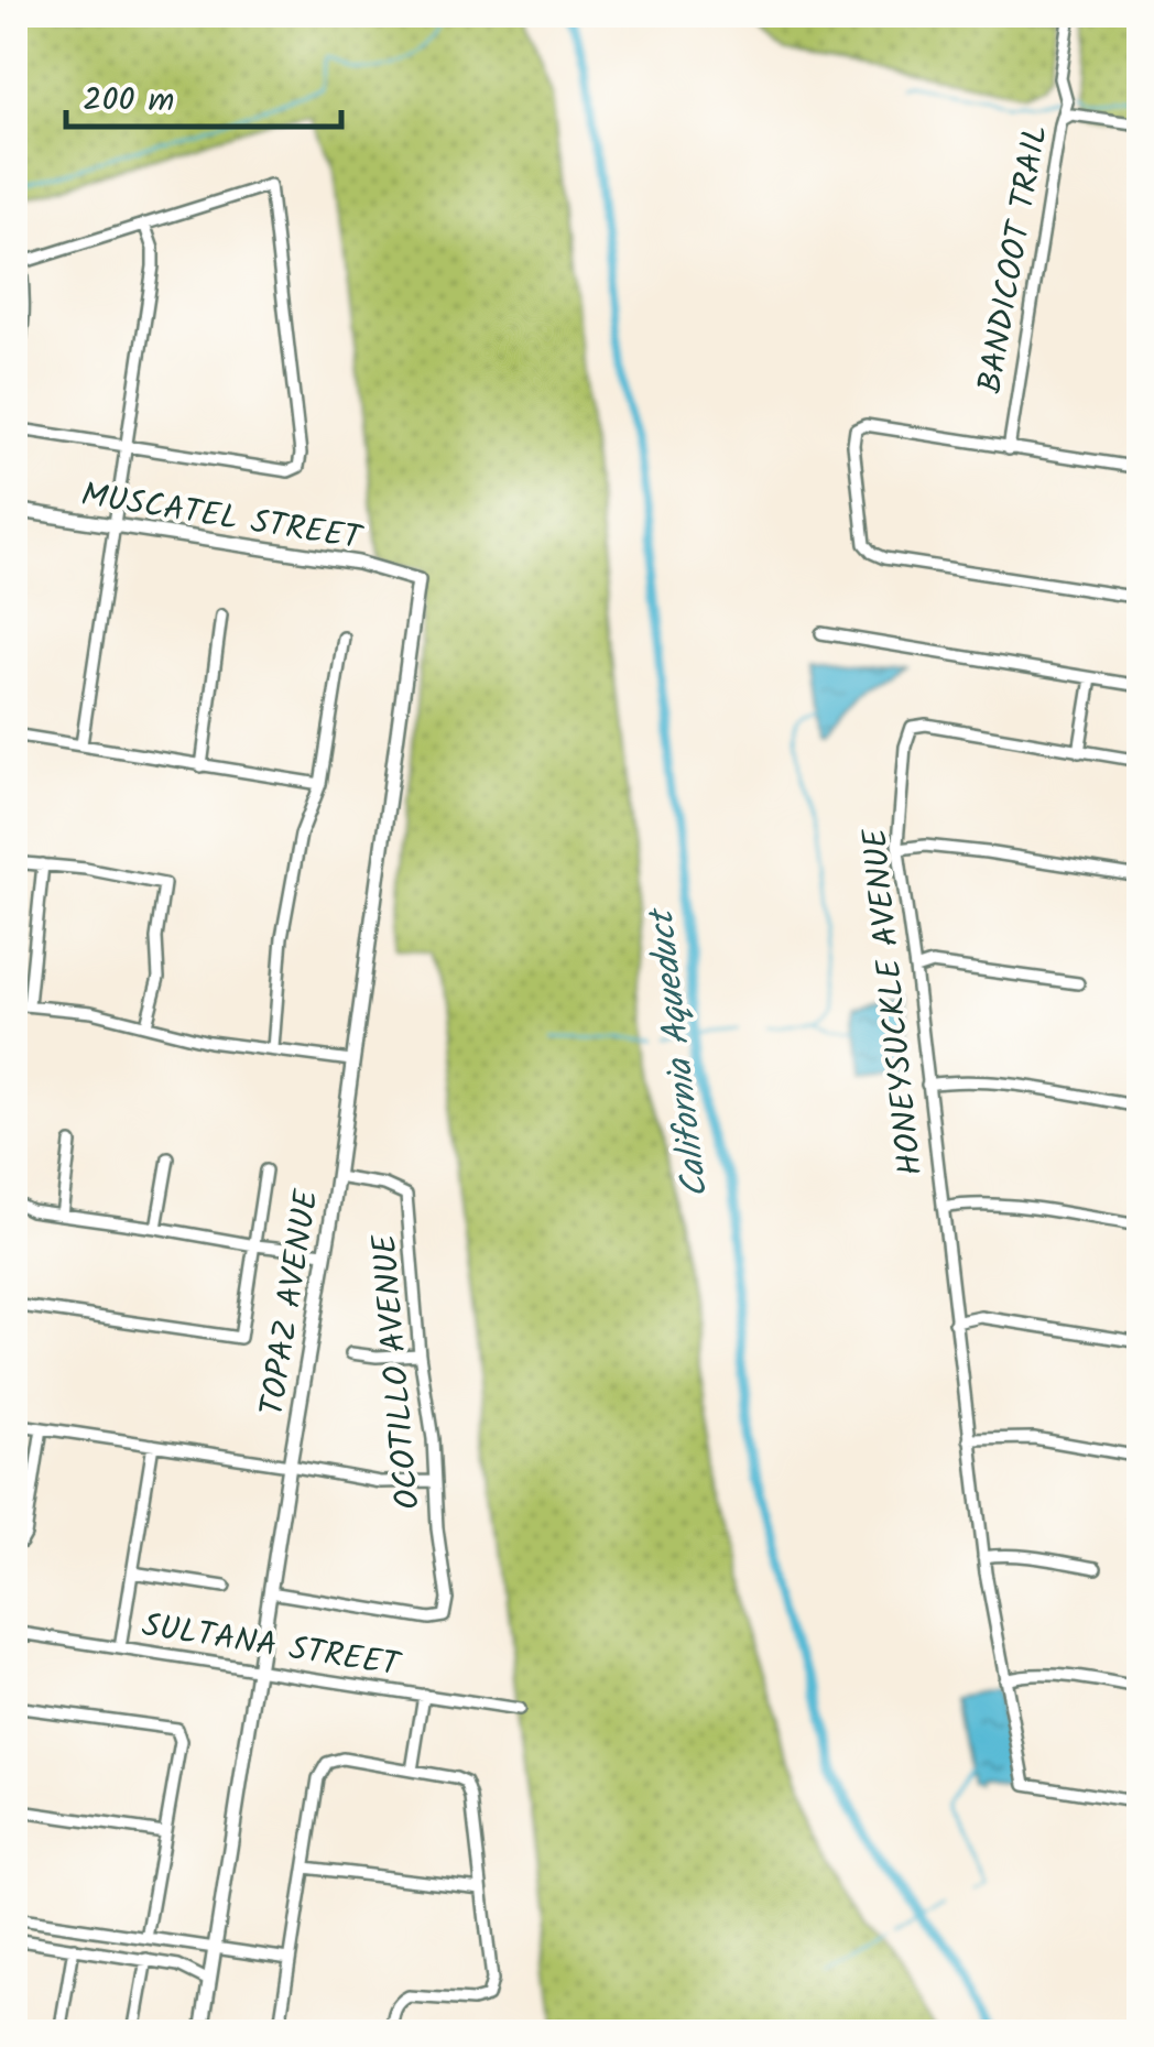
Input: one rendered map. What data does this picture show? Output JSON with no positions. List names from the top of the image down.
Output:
{
  "streets": {
    "street": [
      "BANDICOOT TRAIL",
      "MUSCATEL STREET",
      "HONEYSUCKLE AVENUE",
      "TOPAZ AVENUE",
      "OCOTILLO AVENUE",
      "SULTANA STREET"
    ]
  },
  "crossings": [
    ["MUSCATEL STREET", "TOPAZ AVENUE"],
    ["TOPAZ AVENUE", "OCOTILLO AVENUE"],
    ["TOPAZ AVENUE", "SULTANA STREET"]
  ],
  "water": ["California Aqueduct"],
  "scale_bar": "200 m"
}
